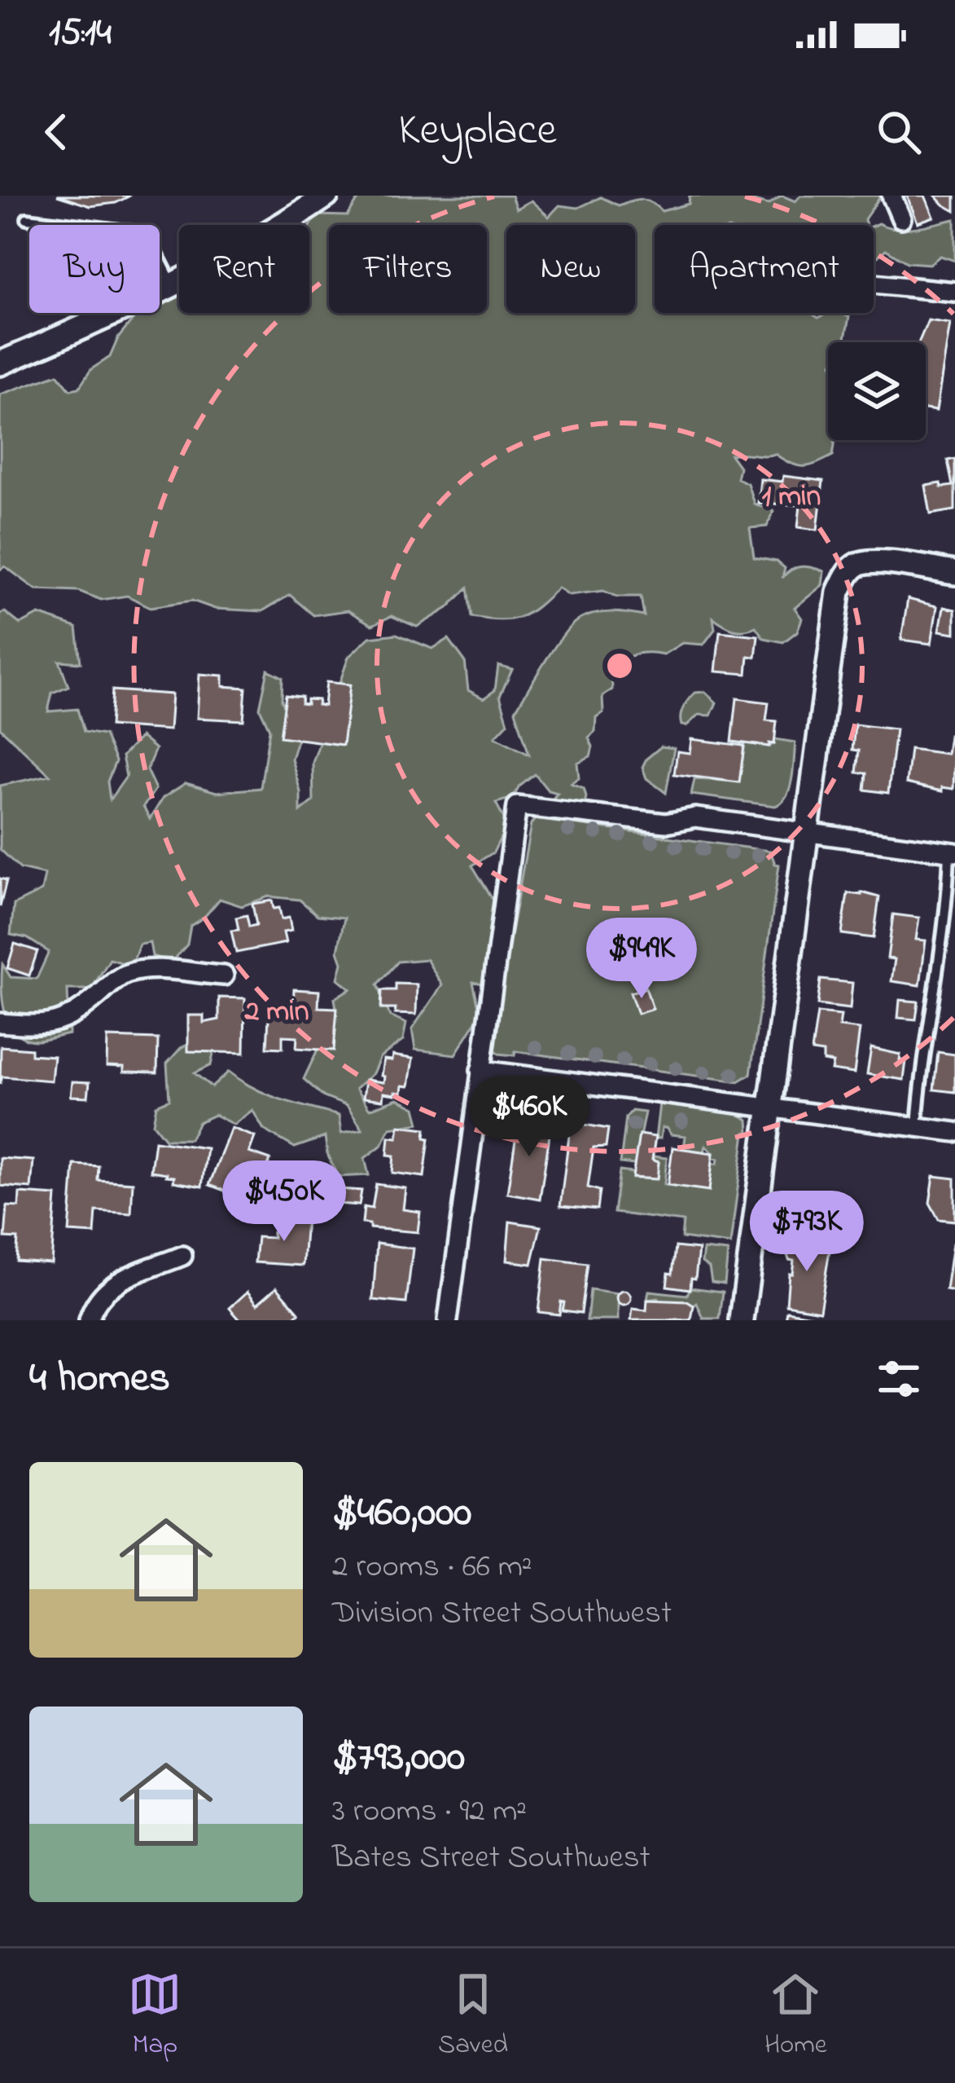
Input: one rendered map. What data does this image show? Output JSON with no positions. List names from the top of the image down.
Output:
{
  "page": {
    "status": "15:14",
    "header": "Keyplace",
    "chip": [
      "Buy",
      "Rent",
      "Filters",
      "New",
      "Apartment"
    ],
    "price": [
      "$949K",
      "$460K",
      "$450K",
      "$793K"
    ],
    "heading": "4 homes",
    "list": [
      {
        "name": "$460,000",
        "note": "2 rooms · 66 m² · Division Street Southwest"
      },
      {
        "name": "$793,000",
        "note": "3 rooms · 92 m² · Bates Street Southwest"
      }
    ],
    "tabs": ["Map", "Saved", "Home"]
  },
  "rings": ["1 min", "2 min"]
}
